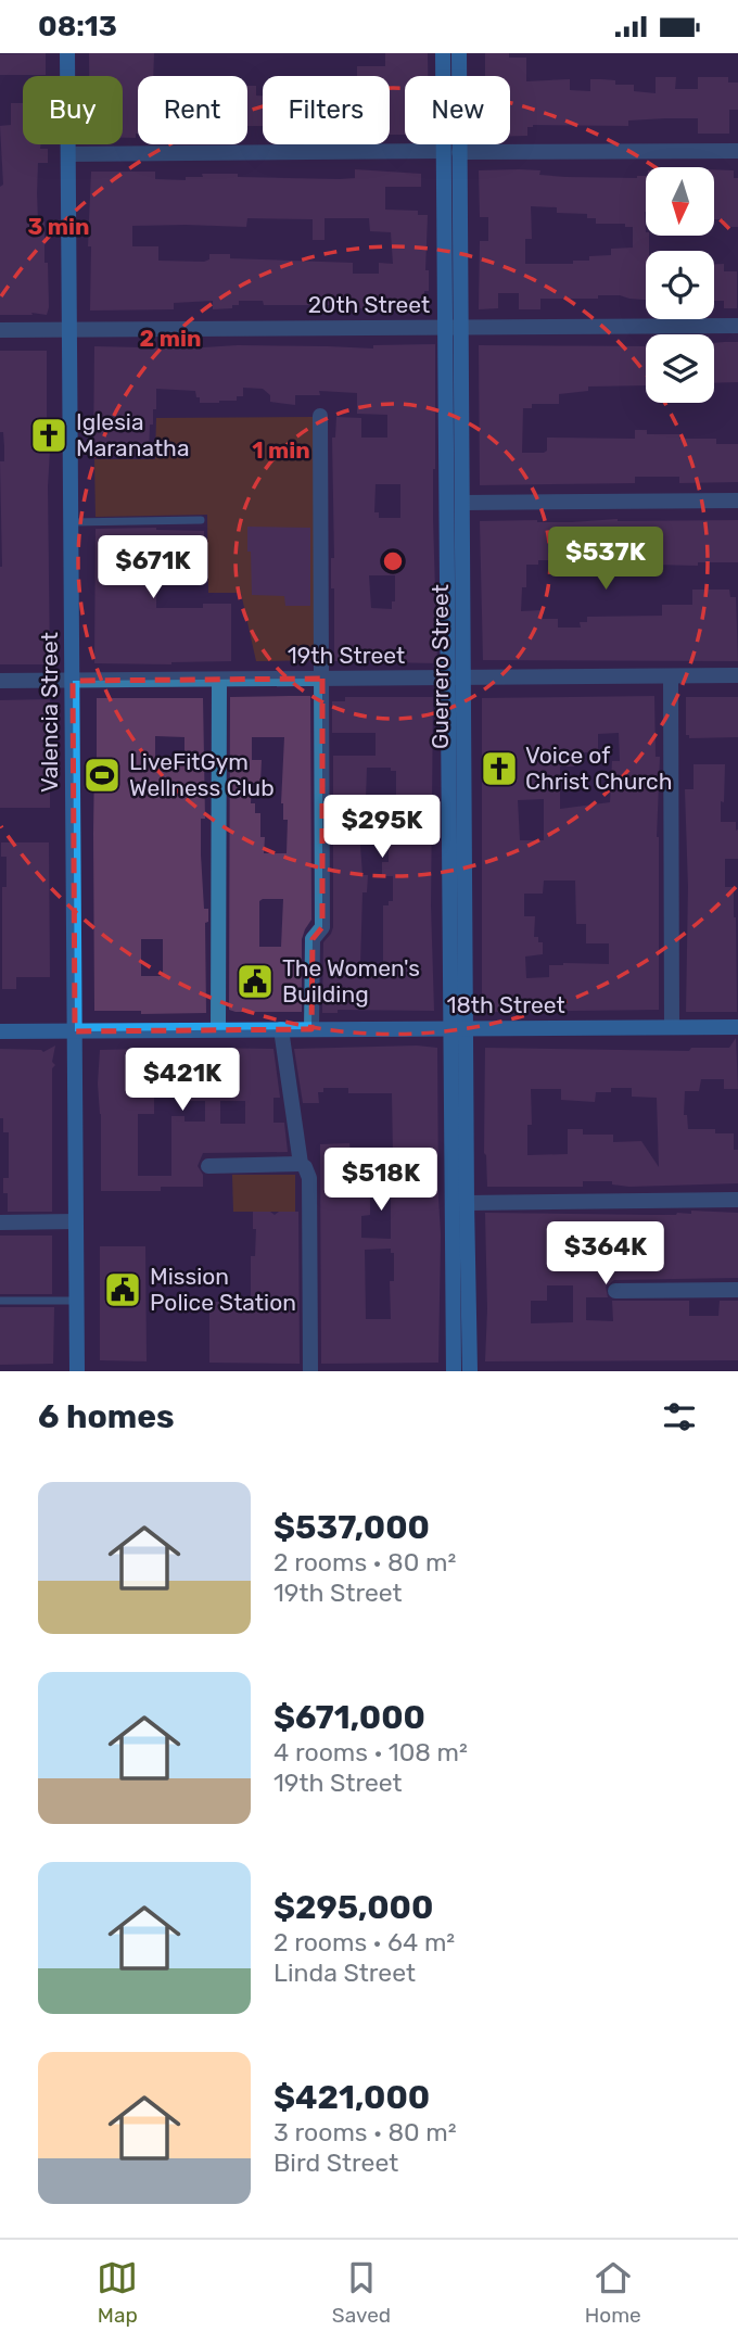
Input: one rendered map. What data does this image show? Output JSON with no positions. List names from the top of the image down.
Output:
{
  "streets": {
    "main road": ["Guerrero Street", "Valencia Street", "18th Street"],
    "street": ["20th Street", "19th Street"]
  },
  "crossings": [
    ["20th Street", "Guerrero Street"],
    ["20th Street", "Valencia Street"],
    ["19th Street", "Guerrero Street"],
    ["19th Street", "Valencia Street"],
    ["Guerrero Street", "18th Street"],
    ["Valencia Street", "18th Street"]
  ],
  "places": {
    "church": ["Iglesia Maranatha", "Voice of Christ Church"],
    "sports": ["LiveFitGym Wellness Club"],
    "public building": ["The Women's Building", "Mission Police Station"]
  },
  "north": "bottom",
  "page": {
    "status": "08:13",
    "chip": [
      "Buy",
      "Rent",
      "Filters",
      "New"
    ],
    "price": [
      "$537K",
      "$671K",
      "$295K",
      "$421K",
      "$518K",
      "$364K"
    ],
    "heading": "6 homes",
    "list": [
      {
        "name": "$537,000",
        "note": "2 rooms · 80 m² · 19th Street"
      },
      {
        "name": "$671,000",
        "note": "4 rooms · 108 m² · 19th Street"
      },
      {
        "name": "$295,000",
        "note": "2 rooms · 64 m² · Linda Street"
      },
      {
        "name": "$421,000",
        "note": "3 rooms · 80 m² · Bird Street"
      }
    ],
    "tabs": ["Map", "Saved", "Home"]
  },
  "rings": ["3 min", "2 min", "1 min"]
}
